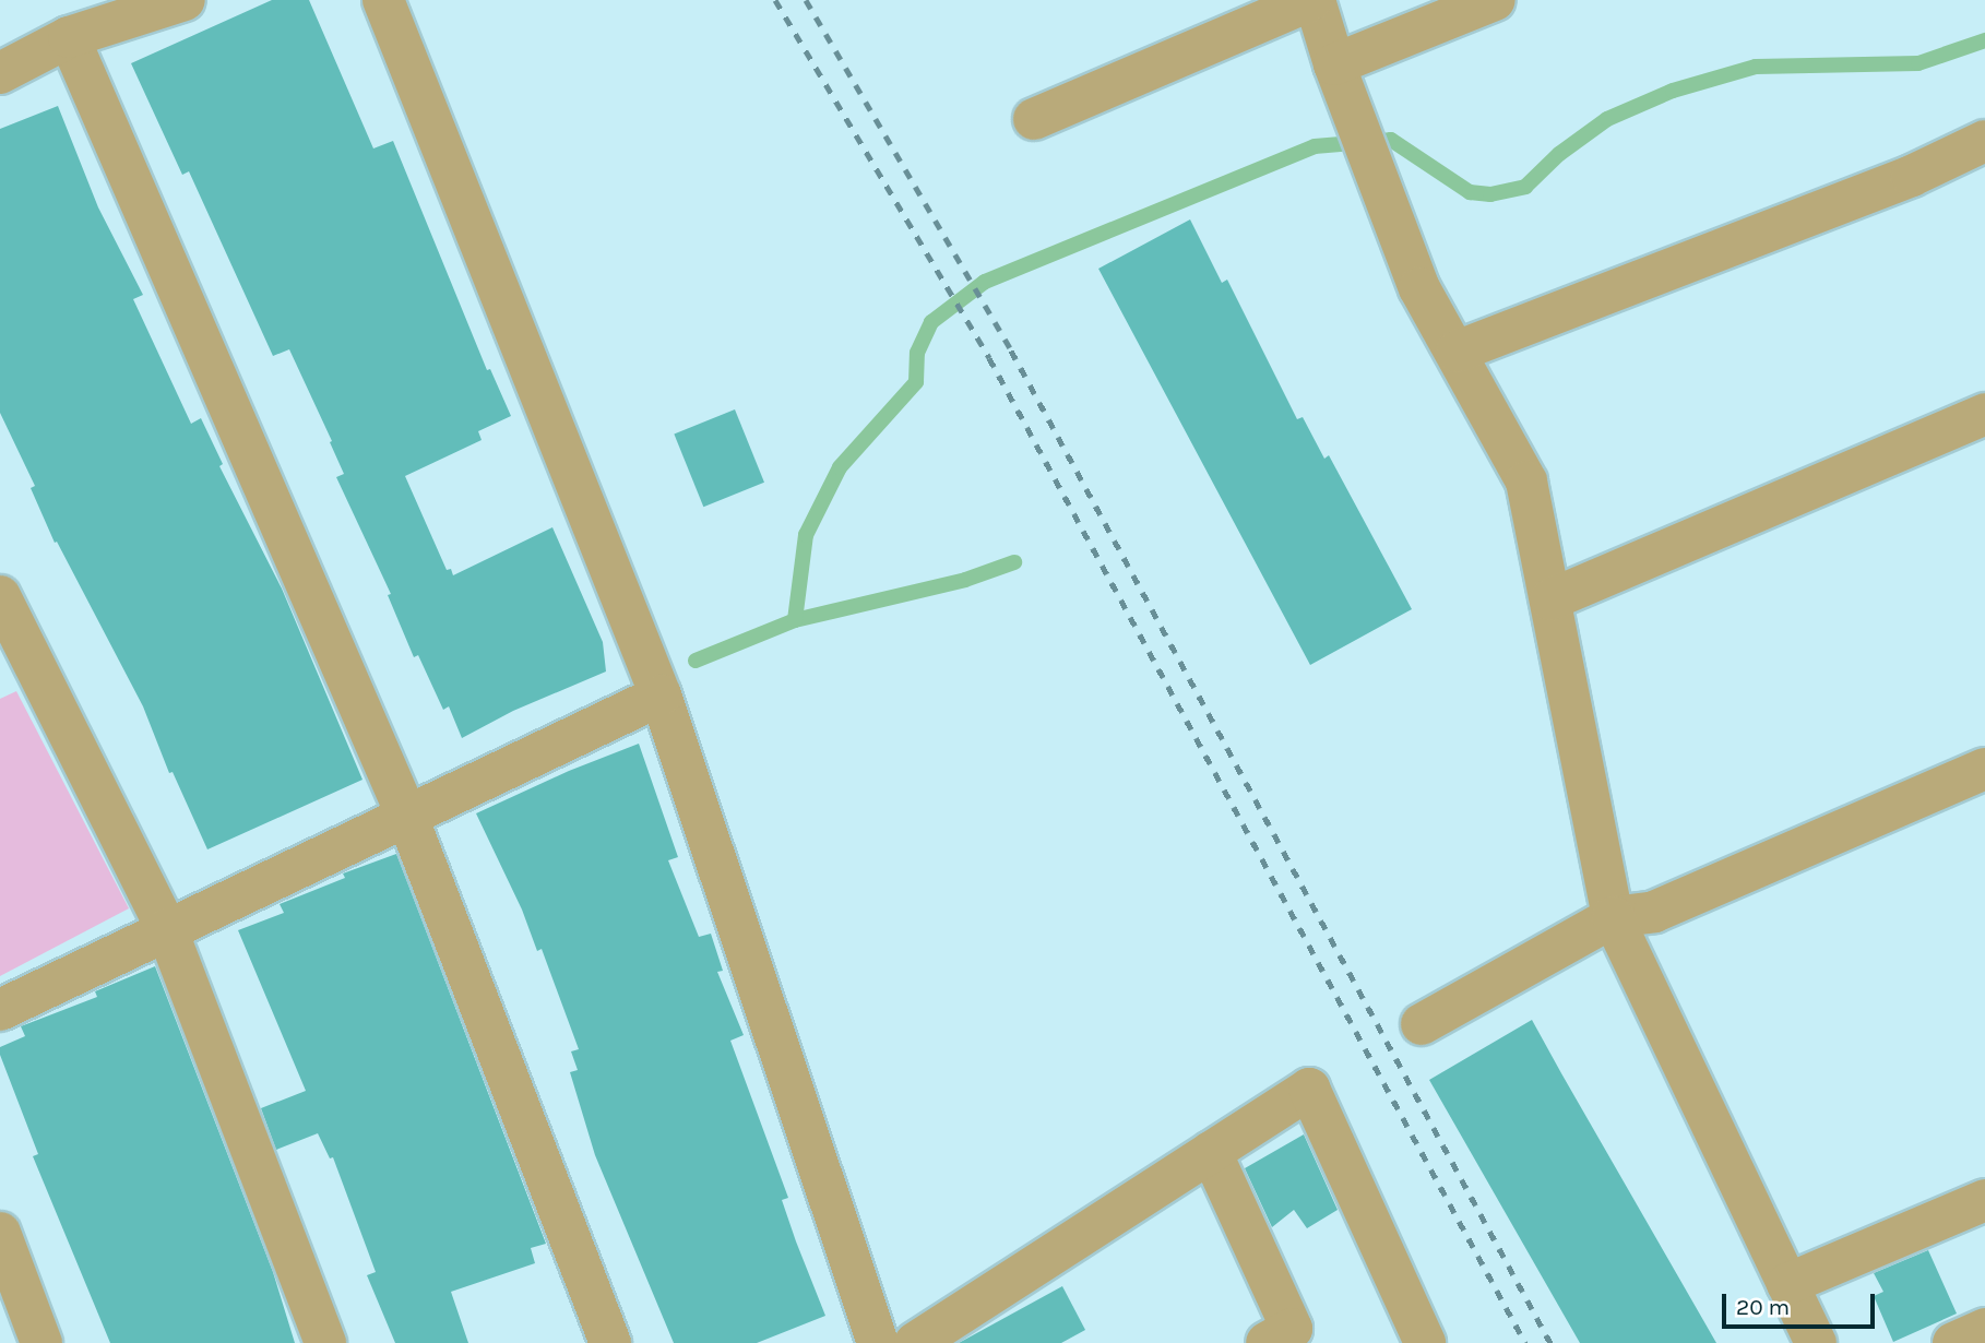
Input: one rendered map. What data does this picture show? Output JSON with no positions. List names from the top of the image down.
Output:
{
  "scale_bar": "20 m"
}
